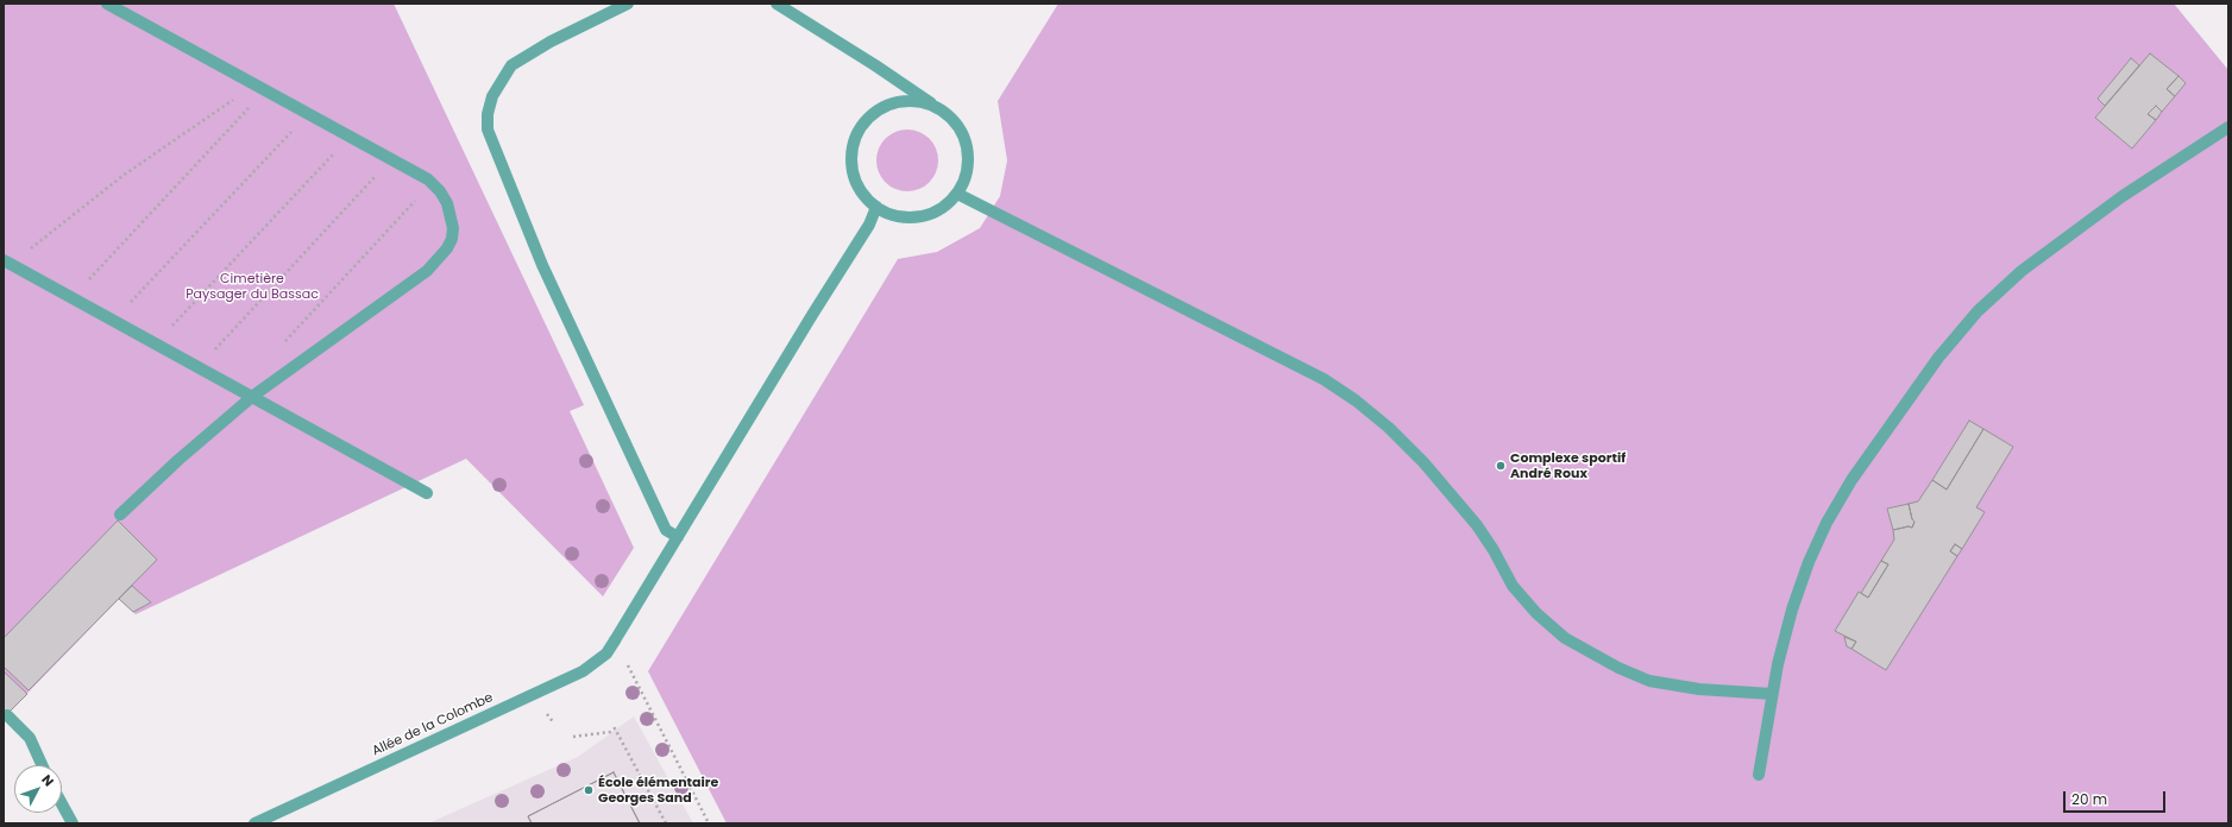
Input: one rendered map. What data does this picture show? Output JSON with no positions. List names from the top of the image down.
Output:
{
  "streets": {
    "street": ["Allée de la Colombe"]
  },
  "parks": ["Cimetière Paysager du Bassac"],
  "places": ["Complexe sportif André Roux", "École élémentaire Georges Sand"],
  "scale_bar": "20 m",
  "north": "top right"
}
